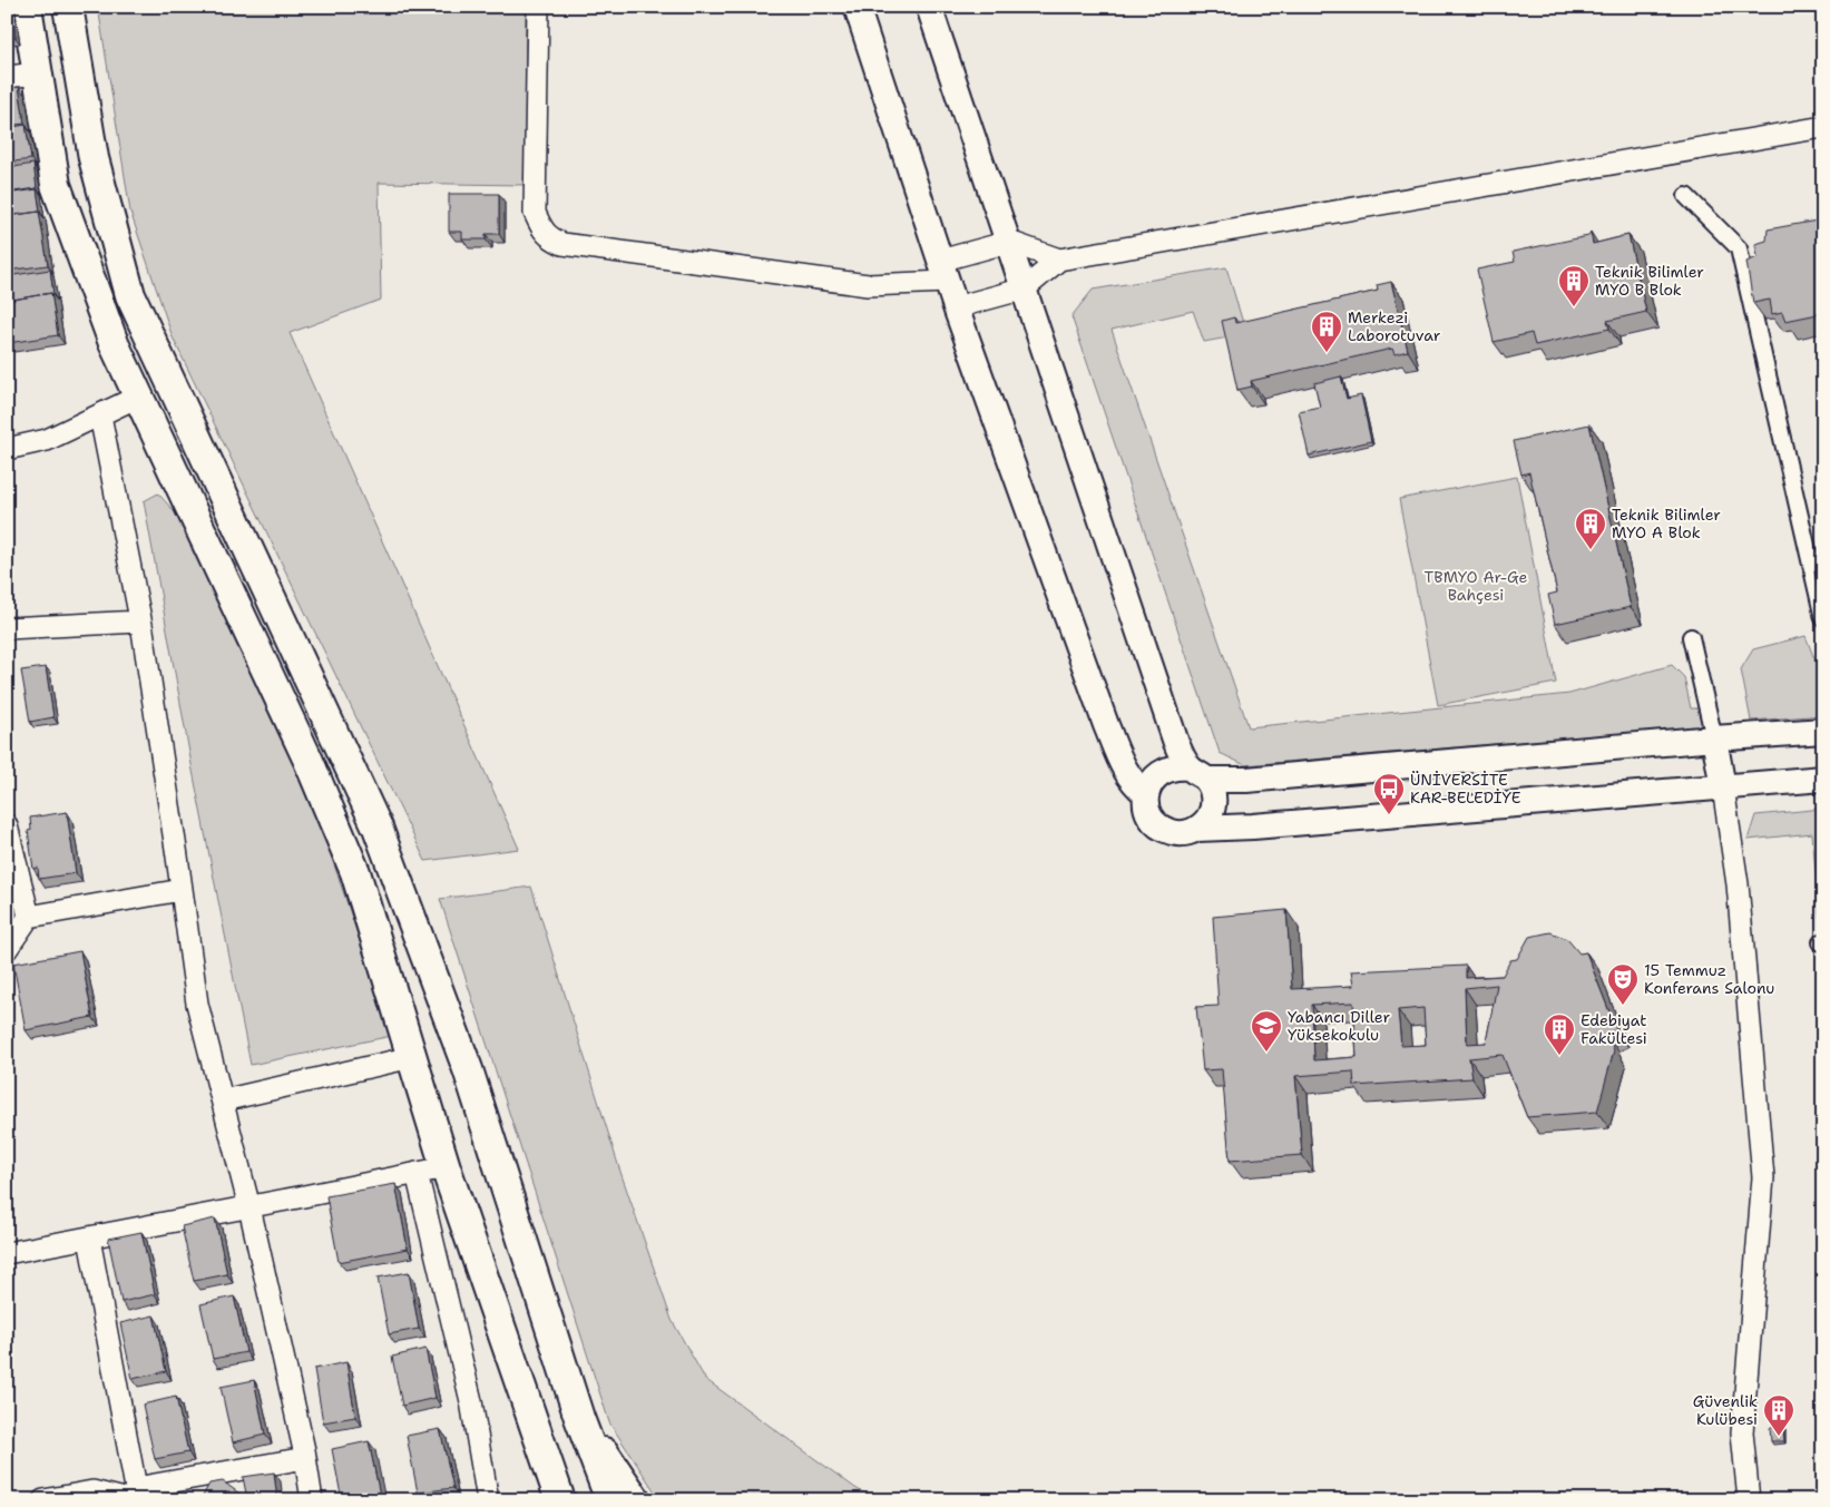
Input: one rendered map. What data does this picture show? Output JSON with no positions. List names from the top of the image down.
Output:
{
  "parks": ["TBMYO Ar-Ge Bahçesi"],
  "places": {
    "building": [
      "Teknik Bilimler MYO B Blok",
      "Merkezi Laborotuvar",
      "Teknik Bilimler MYO A Blok",
      "Edebiyat Fakültesi",
      "Güvenlik Kulübesi"
    ],
    "bus stop": ["ÜNİVERSİTE KAR-BELEDİYE"],
    "theatre": ["15 Temmuz Konferans Salonu"],
    "school or university": ["Yabancı Diller Yüksekokulu"]
  }
}
